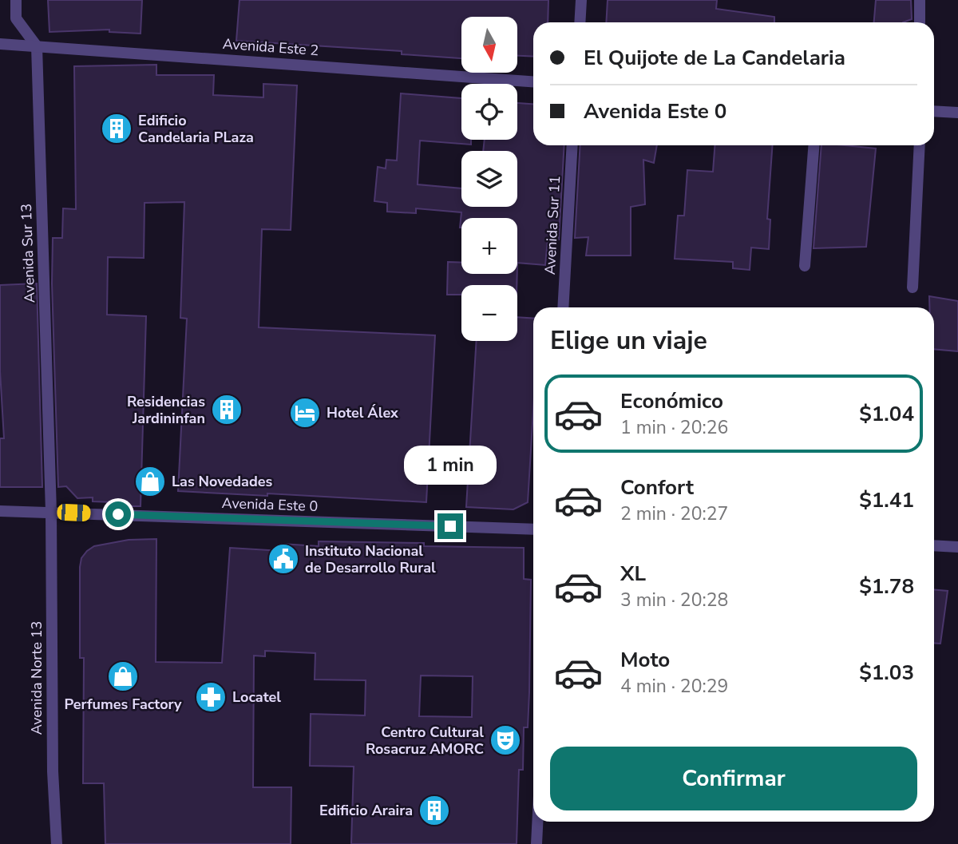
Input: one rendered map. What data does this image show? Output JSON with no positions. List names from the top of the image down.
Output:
{
  "streets": {
    "street": [
      "Avenida Este 2",
      "Avenida Sur 11",
      "Avenida Sur 13",
      "Avenida Este 0",
      "Avenida Norte 13"
    ]
  },
  "crossings": [
    ["Avenida Este 2", "Avenida Sur 13"],
    ["Avenida Sur 13", "Avenida Este 0"],
    ["Avenida Sur 13", "Avenida Norte 13"],
    ["Avenida Este 0", "Avenida Norte 13"]
  ],
  "places": {
    "building": ["Edificio Candelaria PLaza", "Residencias Jardininfan", "Edificio Araira"],
    "hotel": ["Hotel Álex"],
    "shop": ["Las Novedades", "Perfumes Factory"],
    "public building": ["Instituto Nacional de Desarrollo Rural"],
    "pharmacy": ["Locatel"],
    "theatre": ["Centro Cultural Rosacruz AMORC"]
  },
  "north": "bottom",
  "page": {
    "map_buttons": ["+", "−"],
    "banner": ["El Quijote de La Candelaria", "Avenida Este 0"],
    "heading": "Elige un viaje",
    "list": [
      {
        "name": "Económico",
        "note": "1 min · 20:26",
        "value": "$1.04"
      },
      {
        "name": "Confort",
        "note": "2 min · 20:27",
        "value": "$1.41"
      },
      {
        "name": "XL",
        "note": "3 min · 20:28",
        "value": "$1.78"
      },
      {
        "name": "Moto",
        "note": "4 min · 20:29",
        "value": "$1.03"
      }
    ],
    "bubble": "1 min",
    "buttons": "Confirmar"
  }
}
